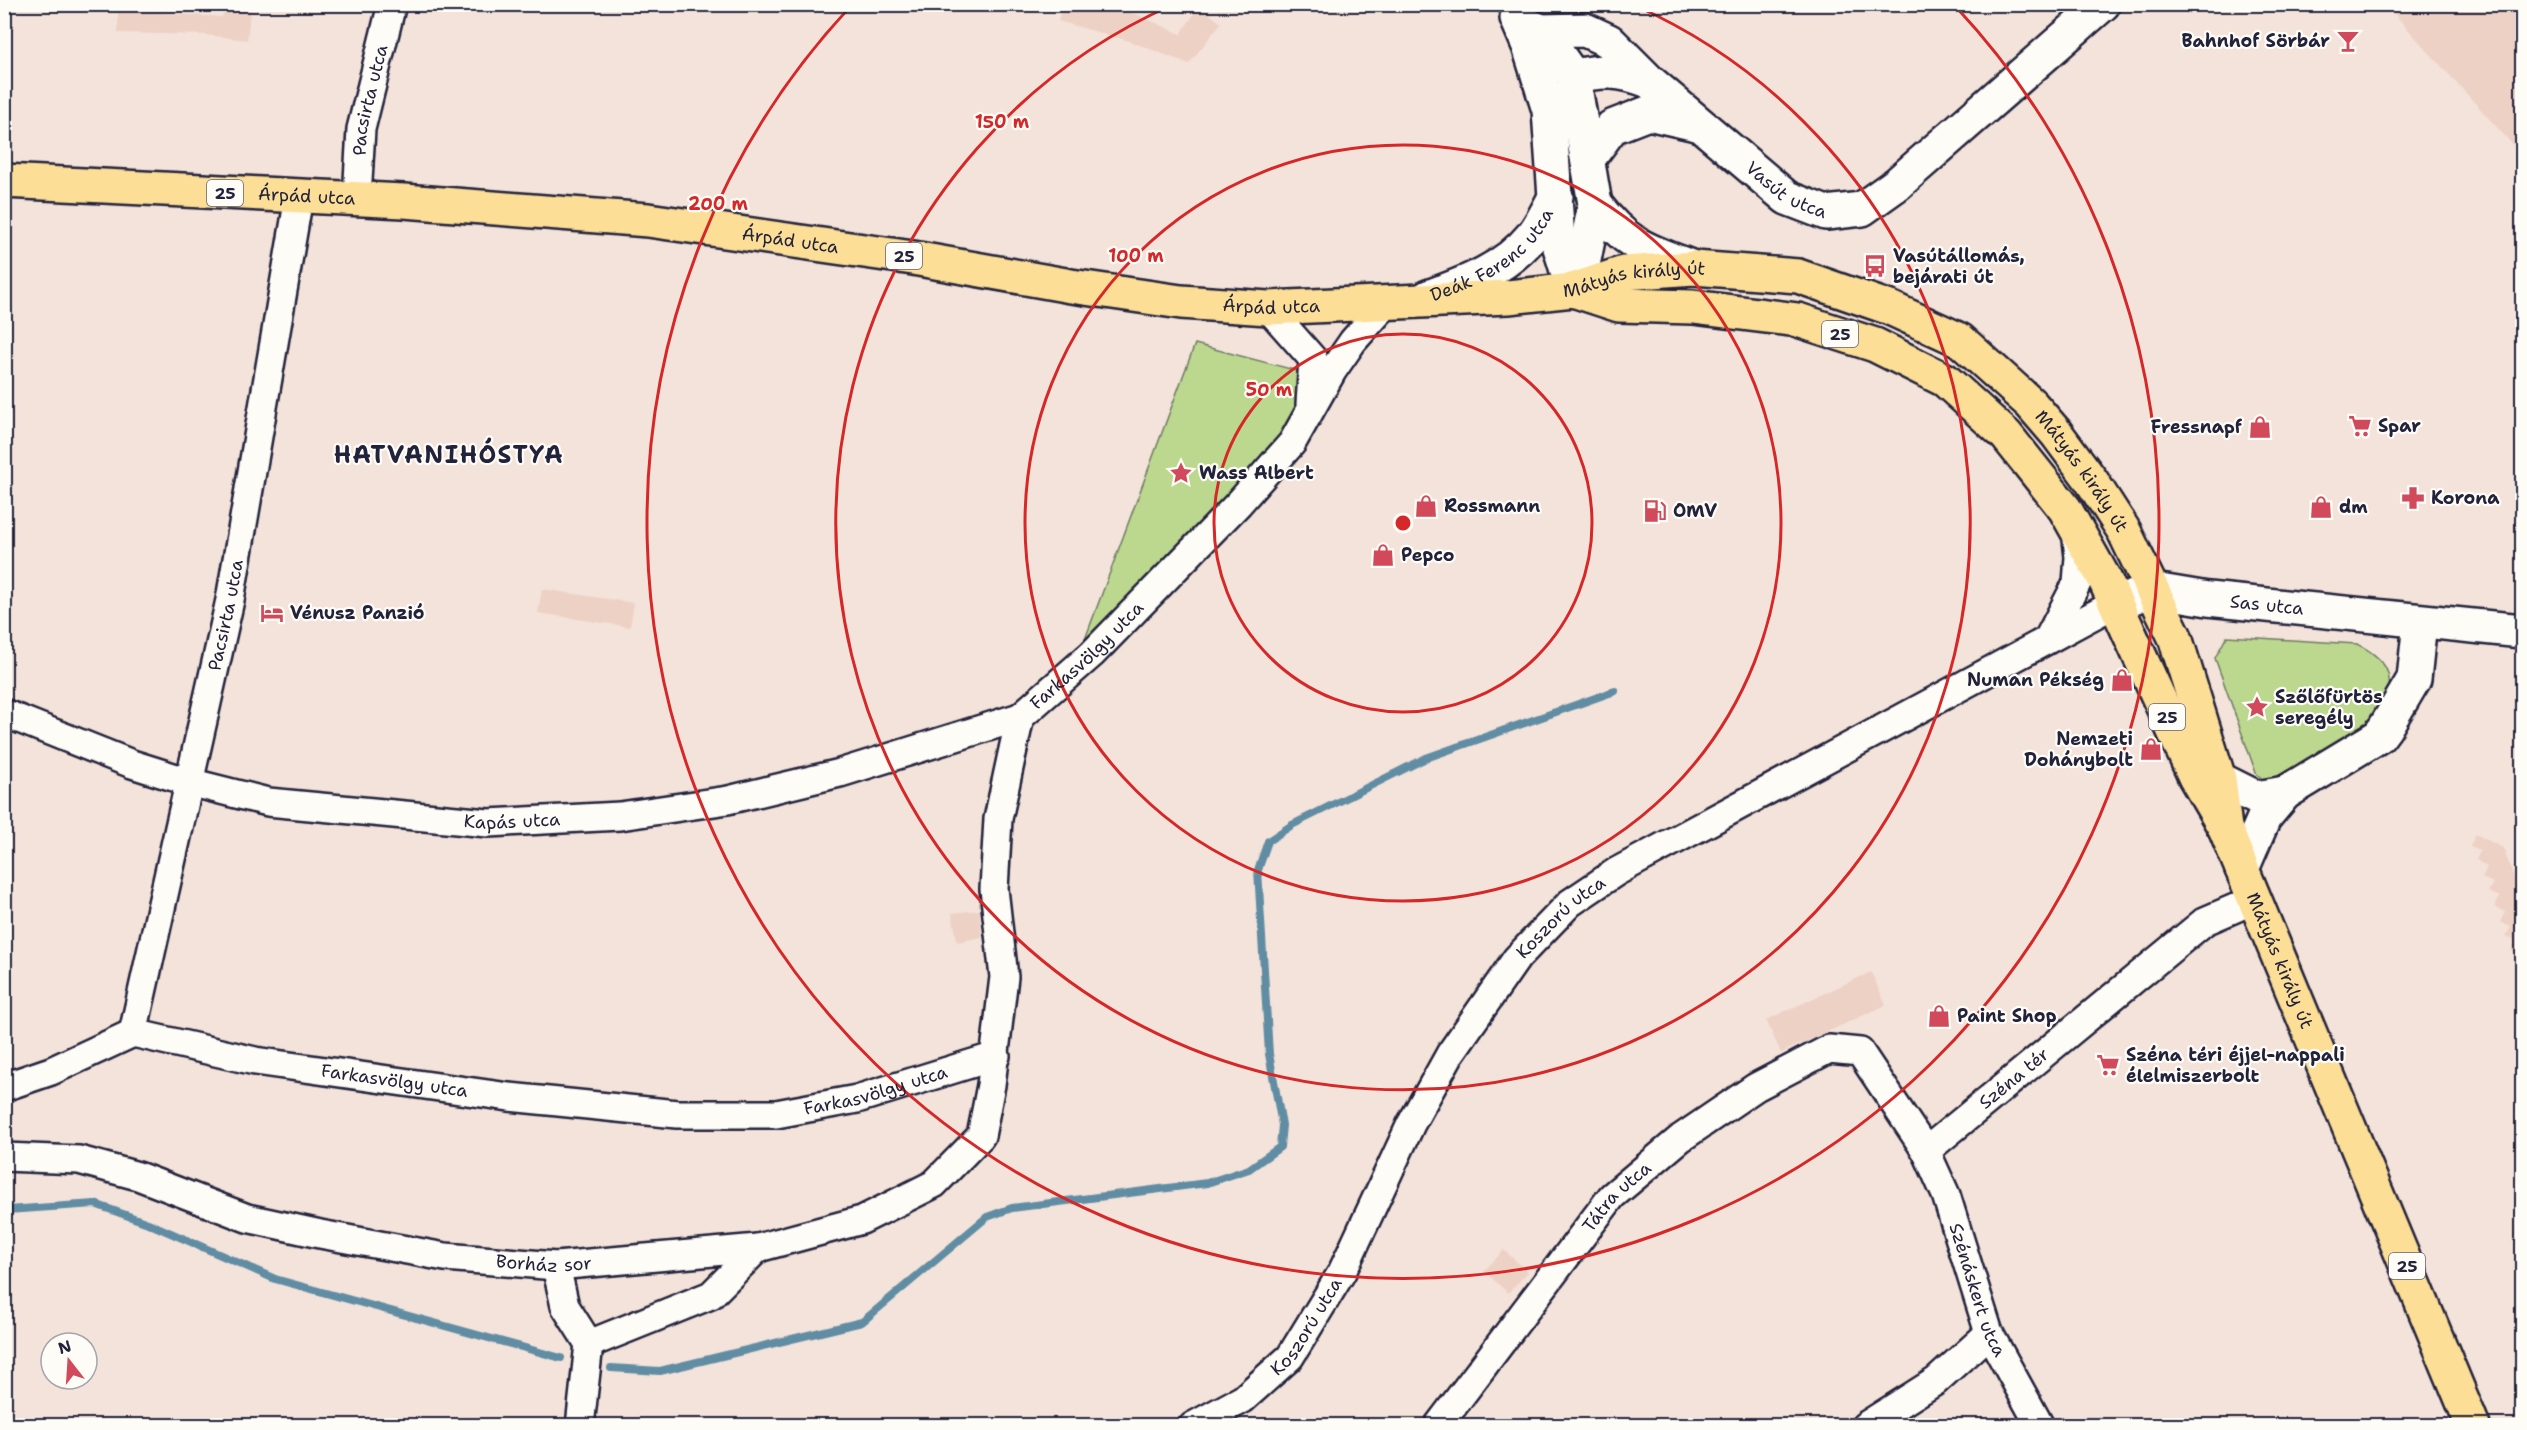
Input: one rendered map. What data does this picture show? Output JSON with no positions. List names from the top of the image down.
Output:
{
  "streets": {
    "main road": ["25", "Árpád utca", "Mátyás király út"],
    "street": [
      "Pacsirta utca",
      "Vasút utca",
      "Deák Ferenc utca",
      "Sas utca",
      "Farkasvölgy utca",
      "Kapás utca",
      "Koszorú utca",
      "Széna tér",
      "Tátra utca",
      "Borház sor",
      "Szénáskert utca"
    ]
  },
  "crossings": [
    ["Pacsirta utca", "Árpád utca"],
    ["Pacsirta utca", "Farkasvölgy utca"],
    ["Pacsirta utca", "Kapás utca"],
    ["Árpád utca", "Deák Ferenc utca"],
    ["Árpád utca", "Mátyás király út"],
    ["Árpád utca", "Farkasvölgy utca"],
    ["Deák Ferenc utca", "Mátyás király út"],
    ["Deák Ferenc utca", "Farkasvölgy utca"],
    ["Mátyás király út", "Sas utca"],
    ["Mátyás király út", "Koszorú utca"],
    ["Mátyás király út", "Széna tér"],
    ["Sas utca", "Koszorú utca"],
    ["Farkasvölgy utca", "Kapás utca"],
    ["Farkasvölgy utca", "Borház sor"],
    ["Széna tér", "Tátra utca"],
    ["Széna tér", "Szénáskert utca"],
    ["Tátra utca", "Szénáskert utca"]
  ],
  "districts": ["HATVANIHÓSTYA"],
  "places": {
    "bar": ["Bahnhof Sörbár"],
    "bus stop": ["Vasútállomás, bejárati út"],
    "supermarket": ["Spar", "Széna téri éjjel-nappali élelmiszerbolt"],
    "shop": [
      "Fressnapf",
      "Rossmann",
      "dm",
      "Pepco",
      "Numan Pékség",
      "Nemzeti Dohánybolt",
      "Paint Shop"
    ],
    "place": ["Wass Albert", "Szőlőfürtös seregély"],
    "pharmacy": ["Korona"],
    "fuel station": ["OMV"],
    "hotel": ["Vénusz Panzió"]
  },
  "north": "top",
  "rings": [
    "150 m",
    "200 m",
    "100 m",
    "50 m"
  ]
}
